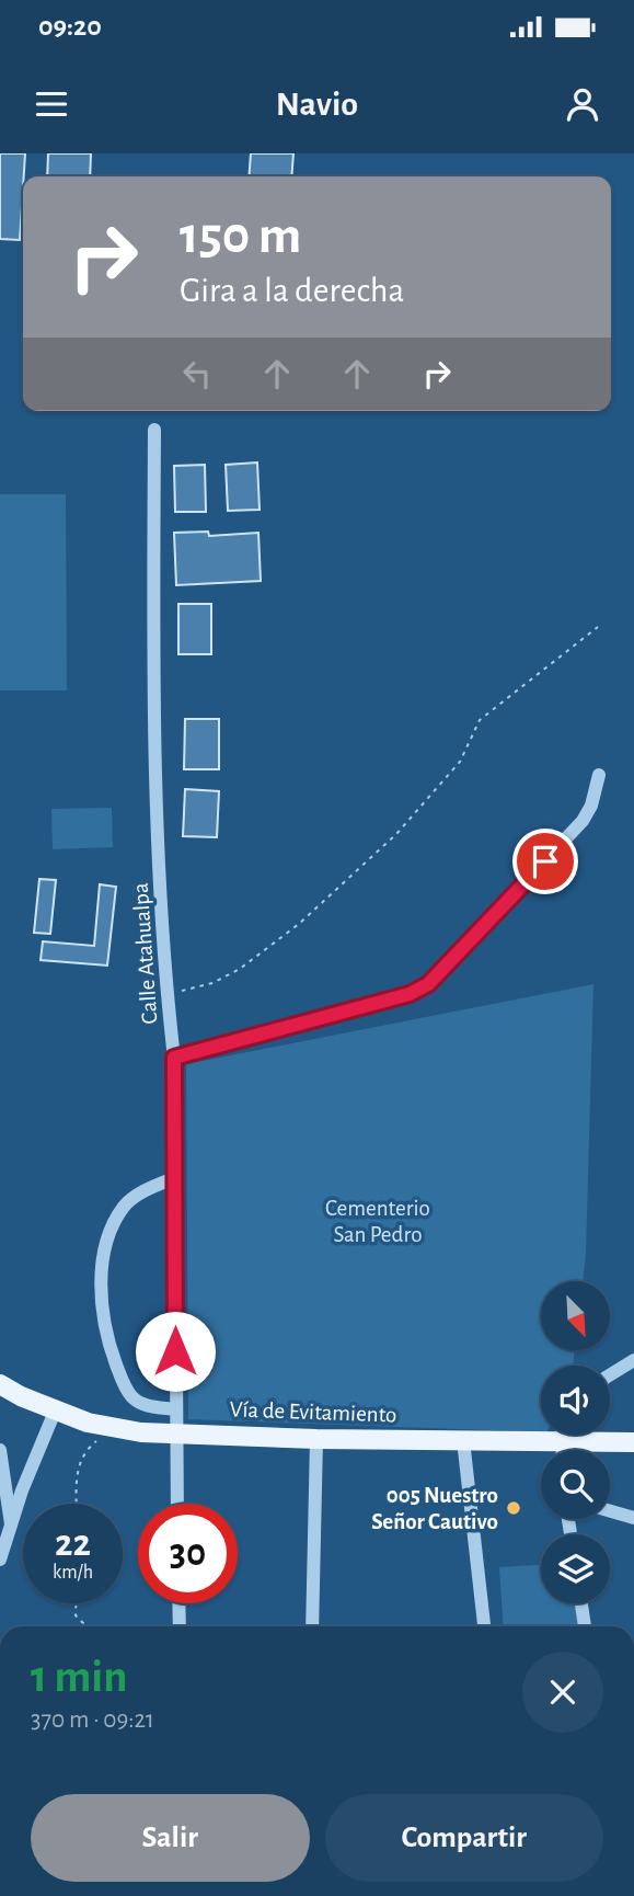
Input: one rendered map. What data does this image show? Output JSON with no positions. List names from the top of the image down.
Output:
{
  "streets": {
    "main road": ["Vía de Evitamiento"],
    "street": ["Calle Atahualpa"]
  },
  "crossings": [
    ["Calle Atahualpa", "Vía de Evitamiento"]
  ],
  "parks": ["Cementerio San Pedro"],
  "places": ["005 Nuestro Señor Cautivo"],
  "north": "bottom right",
  "page": {
    "status": "09:20",
    "header": "Navio",
    "turn": ["150 m", "Gira a la derecha"],
    "speed": "22 km/h",
    "limit": "30",
    "heading": ["1 min", "370 m · 09:21"],
    "buttons": ["Salir", "Compartir"]
  }
}
